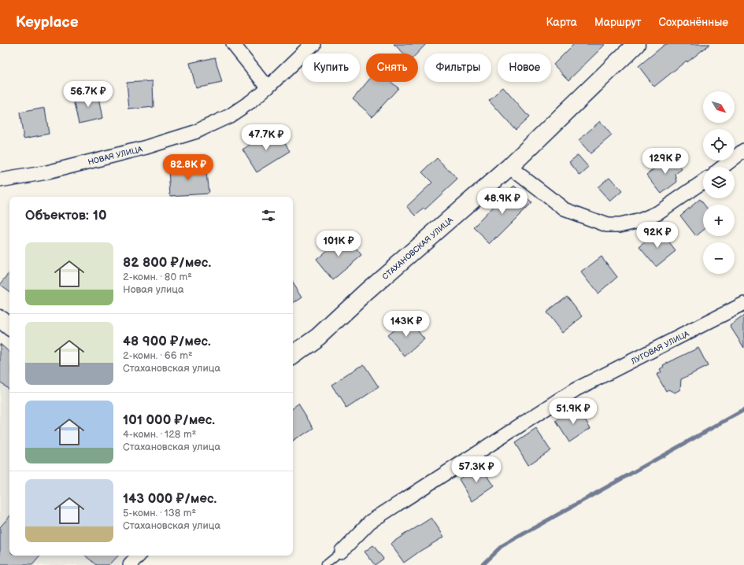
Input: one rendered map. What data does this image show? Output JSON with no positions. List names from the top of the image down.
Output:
{
  "streets": {
    "street": ["НОВАЯ УЛИЦА", "СТАХАНОВСКАЯ УЛИЦА", "ЛУГОВАЯ УЛИЦА"]
  },
  "north": "bottom right",
  "page": {
    "header": "Keyplace",
    "nav": ["Карта", "Маршрут", "Сохранённые"],
    "chip": [
      "Купить",
      "Снять",
      "Фильтры",
      "Новое"
    ],
    "price": [
      "56.7K ₽",
      "47.7K ₽",
      "129K ₽",
      "82.8K ₽",
      "48.9K ₽",
      "92K ₽",
      "101K ₽",
      "143K ₽",
      "51.9K ₽",
      "57.3K ₽"
    ],
    "map_buttons": ["+", "−"],
    "heading": "Объектов: 10",
    "list": [
      {
        "name": "82 800 ₽/мес.",
        "note": "2-комн. · 80 m² · Новая улица"
      },
      {
        "name": "48 900 ₽/мес.",
        "note": "2-комн. · 66 m² · Стахановская улица"
      },
      {
        "name": "101 000 ₽/мес.",
        "note": "4-комн. · 128 m² · Стахановская улица"
      },
      {
        "name": "143 000 ₽/мес.",
        "note": "5-комн. · 138 m² · Стахановская улица"
      }
    ]
  }
}
